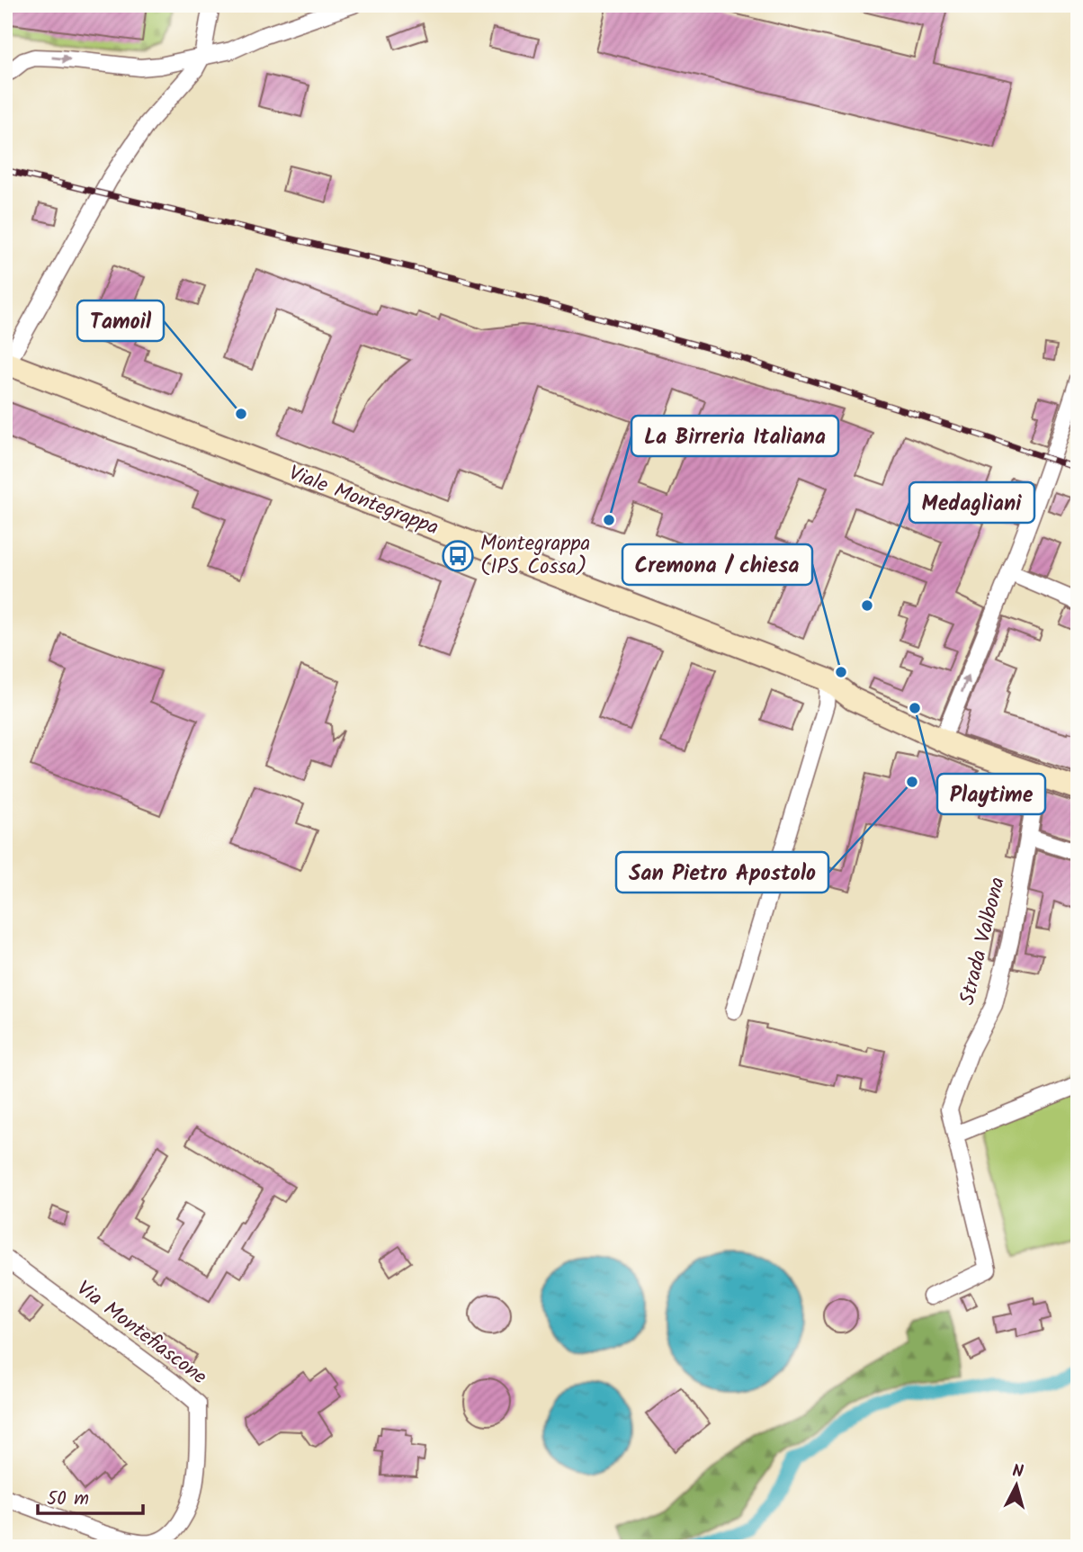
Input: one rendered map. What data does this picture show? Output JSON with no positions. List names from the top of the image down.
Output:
{
  "streets": {
    "main road": ["Viale Montegrappa"],
    "street": ["Strada Valbona", "Via Montefiascone"]
  },
  "crossings": [
    ["Viale Montegrappa", "Strada Valbona"]
  ],
  "places": {
    "other": [
      "Tamoil",
      "La Birreria Italiana",
      "Medagliani",
      "Cremona / chiesa",
      "Playtime",
      "San Pietro Apostolo"
    ],
    "bus stop": ["Montegrappa (IPS Cossa)"]
  },
  "scale_bar": "50 m",
  "north": "top"
}
